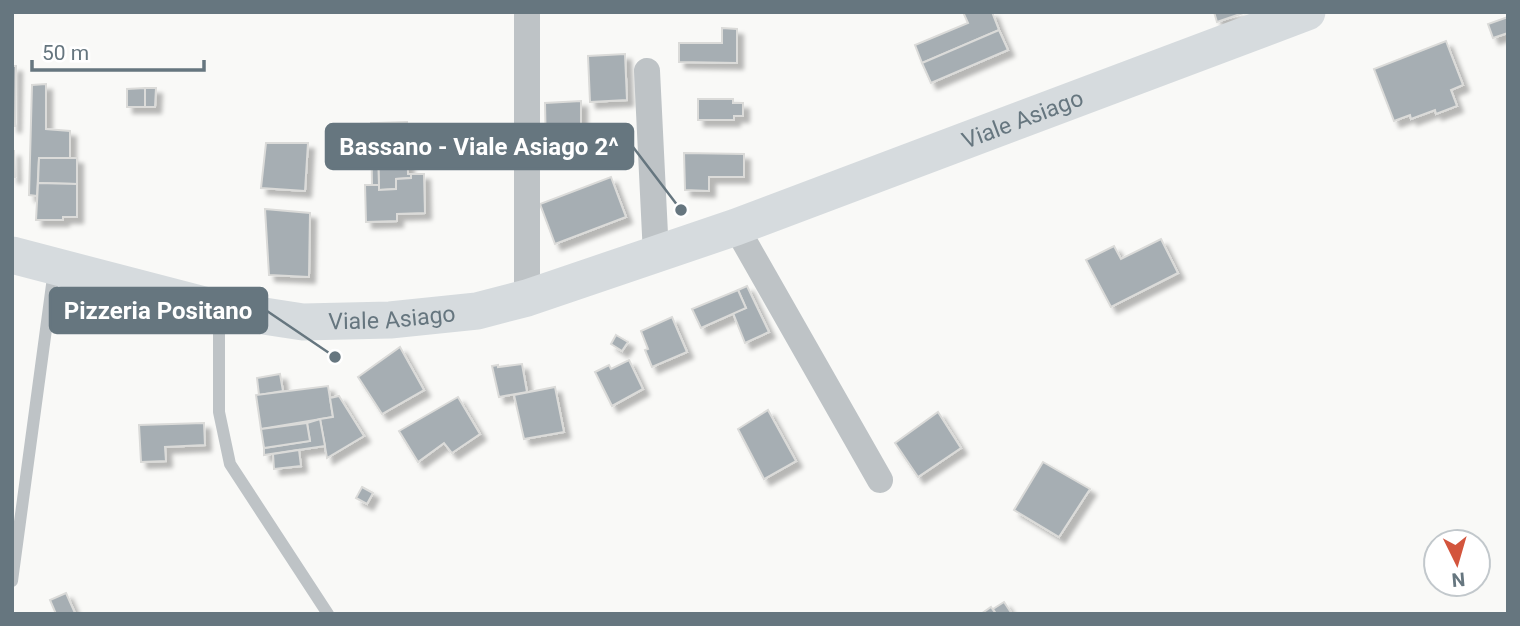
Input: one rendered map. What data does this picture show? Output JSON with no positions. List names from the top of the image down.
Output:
{
  "streets": {
    "main road": ["Viale Asiago"]
  },
  "places": ["Bassano - Viale Asiago 2^", "Pizzeria Positano"],
  "scale_bar": "50 m",
  "north": "bottom"
}
